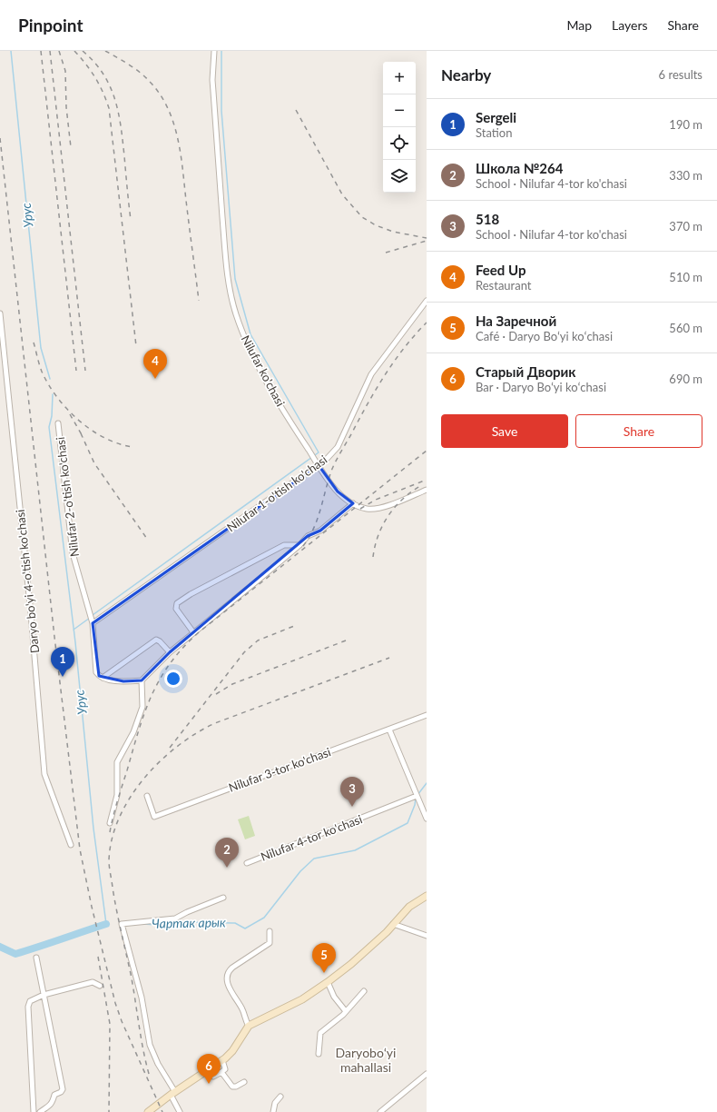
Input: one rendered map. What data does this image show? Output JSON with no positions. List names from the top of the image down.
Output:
{
  "streets": {
    "street": [
      "Nilufar ko'chasi",
      "Nilufar 1-o'tish ko'chasi",
      "Nilufar 2-o'tish ko'chasi",
      "Daryo bo'yi 4-o'tish ko'chasi",
      "Nilufar 3-tor ko'chasi",
      "Nilufar 4-tor ko'chasi"
    ]
  },
  "crossings": [
    ["Nilufar ko'chasi", "Nilufar 1-o'tish ko'chasi"],
    ["Nilufar 1-o'tish ko'chasi", "Nilufar 2-o'tish ko'chasi"]
  ],
  "districts": ["Daryoboʻyi mahallasi"],
  "water": ["Урус", "Чартак арык"],
  "page": {
    "header": "Pinpoint",
    "nav": ["Map", "Layers", "Share"],
    "heading": ["Nearby", "6 results"],
    "map_buttons": ["+", "−"],
    "list": [
      {
        "mark": "1",
        "name": "Sergeli",
        "note": "Station",
        "value": "190 m"
      },
      {
        "mark": "2",
        "name": "Школа №264",
        "note": "School · Nilufar 4-tor ko'chasi",
        "value": "330 m"
      },
      {
        "mark": "3",
        "name": "518",
        "note": "School · Nilufar 4-tor ko'chasi",
        "value": "370 m"
      },
      {
        "mark": "4",
        "name": "Feed Up",
        "note": "Restaurant",
        "value": "510 m"
      },
      {
        "mark": "5",
        "name": "На Заречной",
        "note": "Café · Daryo Boʻyi koʻchasi",
        "value": "560 m"
      },
      {
        "mark": "6",
        "name": "Старый Дворик",
        "note": "Bar · Daryo Boʻyi koʻchasi",
        "value": "690 m"
      }
    ],
    "pins": [
      "4",
      "1",
      "3",
      "2",
      "5",
      "6"
    ],
    "buttons": ["Save", "Share"]
  }
}
